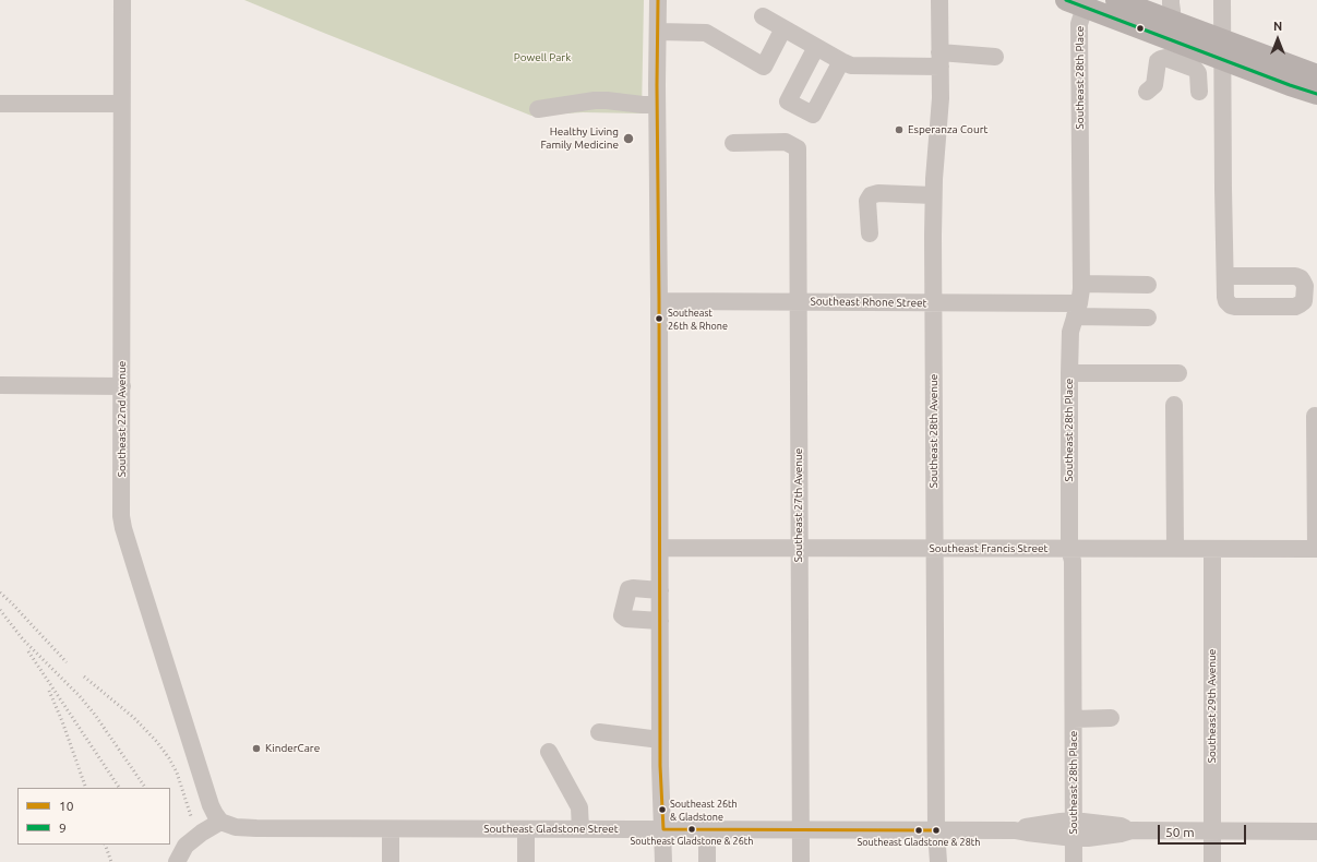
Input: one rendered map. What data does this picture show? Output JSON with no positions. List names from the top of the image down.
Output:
{
  "streets": {
    "street": [
      "Southeast 28th Place",
      "Southeast Rhone Street",
      "Southeast 22nd Avenue",
      "Southeast 28th Avenue",
      "Southeast 27th Avenue",
      "Southeast Francis Street",
      "Southeast 29th Avenue",
      "Southeast Gladstone Street"
    ]
  },
  "crossings": [
    ["Southeast 28th Place", "Southeast Rhone Street"],
    ["Southeast 28th Place", "Southeast Francis Street"],
    ["Southeast 28th Place", "Southeast Gladstone Street"],
    ["Southeast Rhone Street", "Southeast 28th Avenue"],
    ["Southeast Rhone Street", "Southeast 27th Avenue"],
    ["Southeast 22nd Avenue", "Southeast Gladstone Street"],
    ["Southeast 28th Avenue", "Southeast Francis Street"],
    ["Southeast 28th Avenue", "Southeast Gladstone Street"],
    ["Southeast 27th Avenue", "Southeast Francis Street"],
    ["Southeast 27th Avenue", "Southeast Gladstone Street"],
    ["Southeast Francis Street", "Southeast 29th Avenue"],
    ["Southeast 29th Avenue", "Southeast Gladstone Street"]
  ],
  "parks": ["Powell Park"],
  "places": [
    "Esperanza Court",
    "Healthy Living Family Medicine",
    "Southeast 26th & Rhone",
    "KinderCare",
    "Southeast 26th & Gladstone",
    "Southeast Gladstone & 26th",
    "Southeast Gladstone & 28th"
  ],
  "lines": ["transit line 10", "transit line 9"],
  "legend": ["10", "9"],
  "scale_bar": "50 m",
  "north": "top"
}
